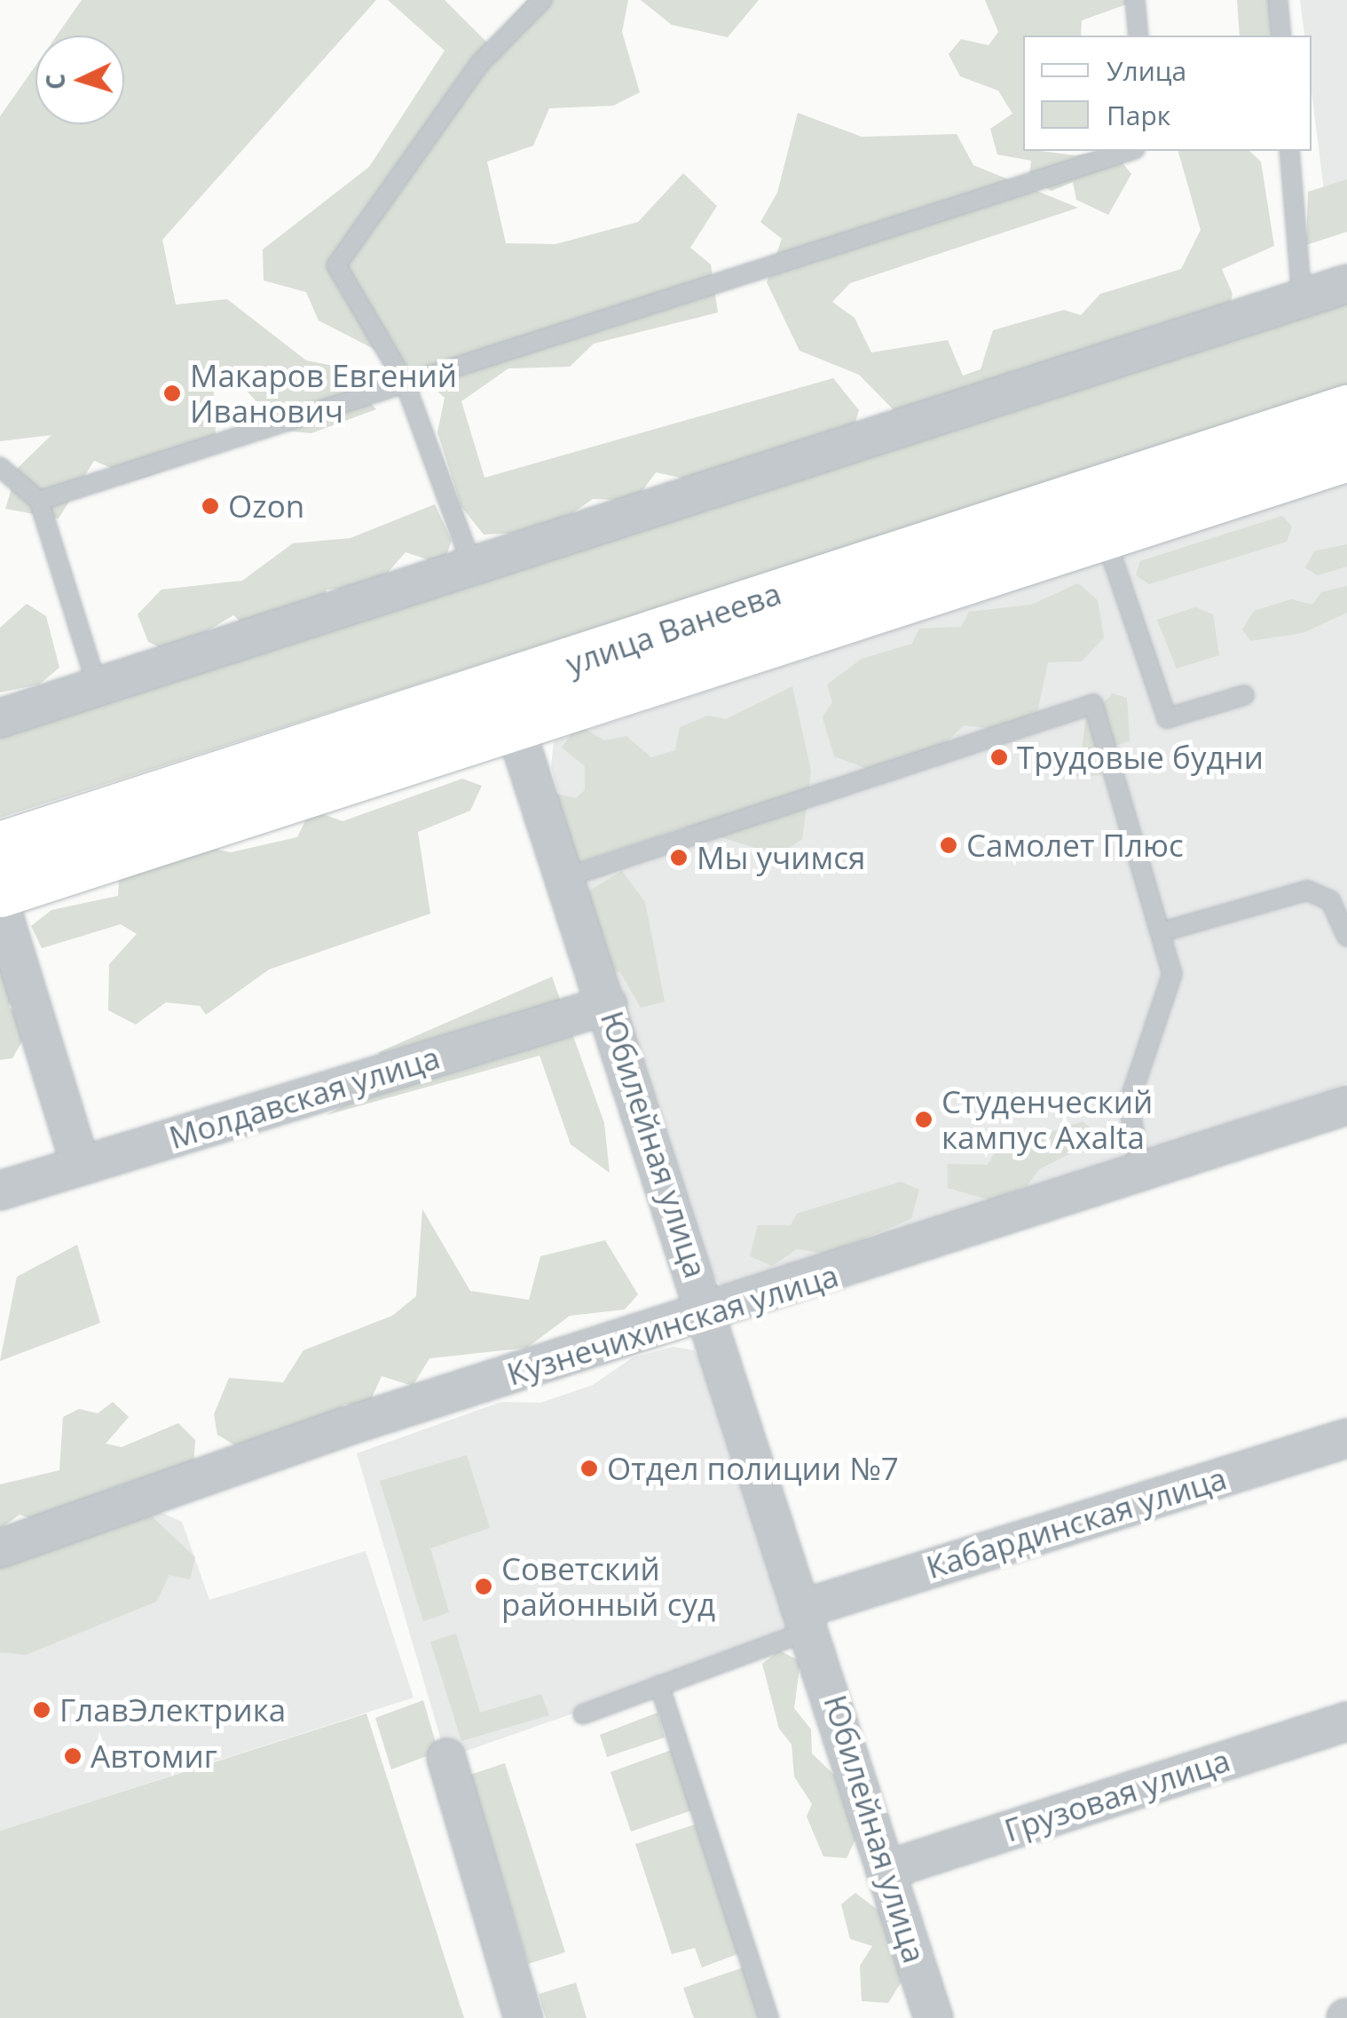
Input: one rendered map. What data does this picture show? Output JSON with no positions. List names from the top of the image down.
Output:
{
  "streets": {
    "main road": ["улица Ванеева"],
    "street": [
      "Молдавская улица",
      "Юбилейная улица",
      "Кузнечихинская улица",
      "Кабардинская улица",
      "Грузовая улица"
    ]
  },
  "crossings": [
    ["улица Ванеева", "Юбилейная улица"],
    ["Молдавская улица", "Юбилейная улица"],
    ["Юбилейная улица", "Кузнечихинская улица"],
    ["Юбилейная улица", "Кабардинская улица"],
    ["Юбилейная улица", "Грузовая улица"]
  ],
  "places": [
    "Макаров Евгений Иванович",
    "Ozon",
    "Трудовые будни",
    "Самолет Плюс",
    "Мы учимся",
    "Студенческий кампус Axalta",
    "Отдел полиции №7",
    "Советский районный суд",
    "ГлавЭлектрика",
    "Автомиг"
  ],
  "legend": ["Улица", "Парк"],
  "north": "left"
}
